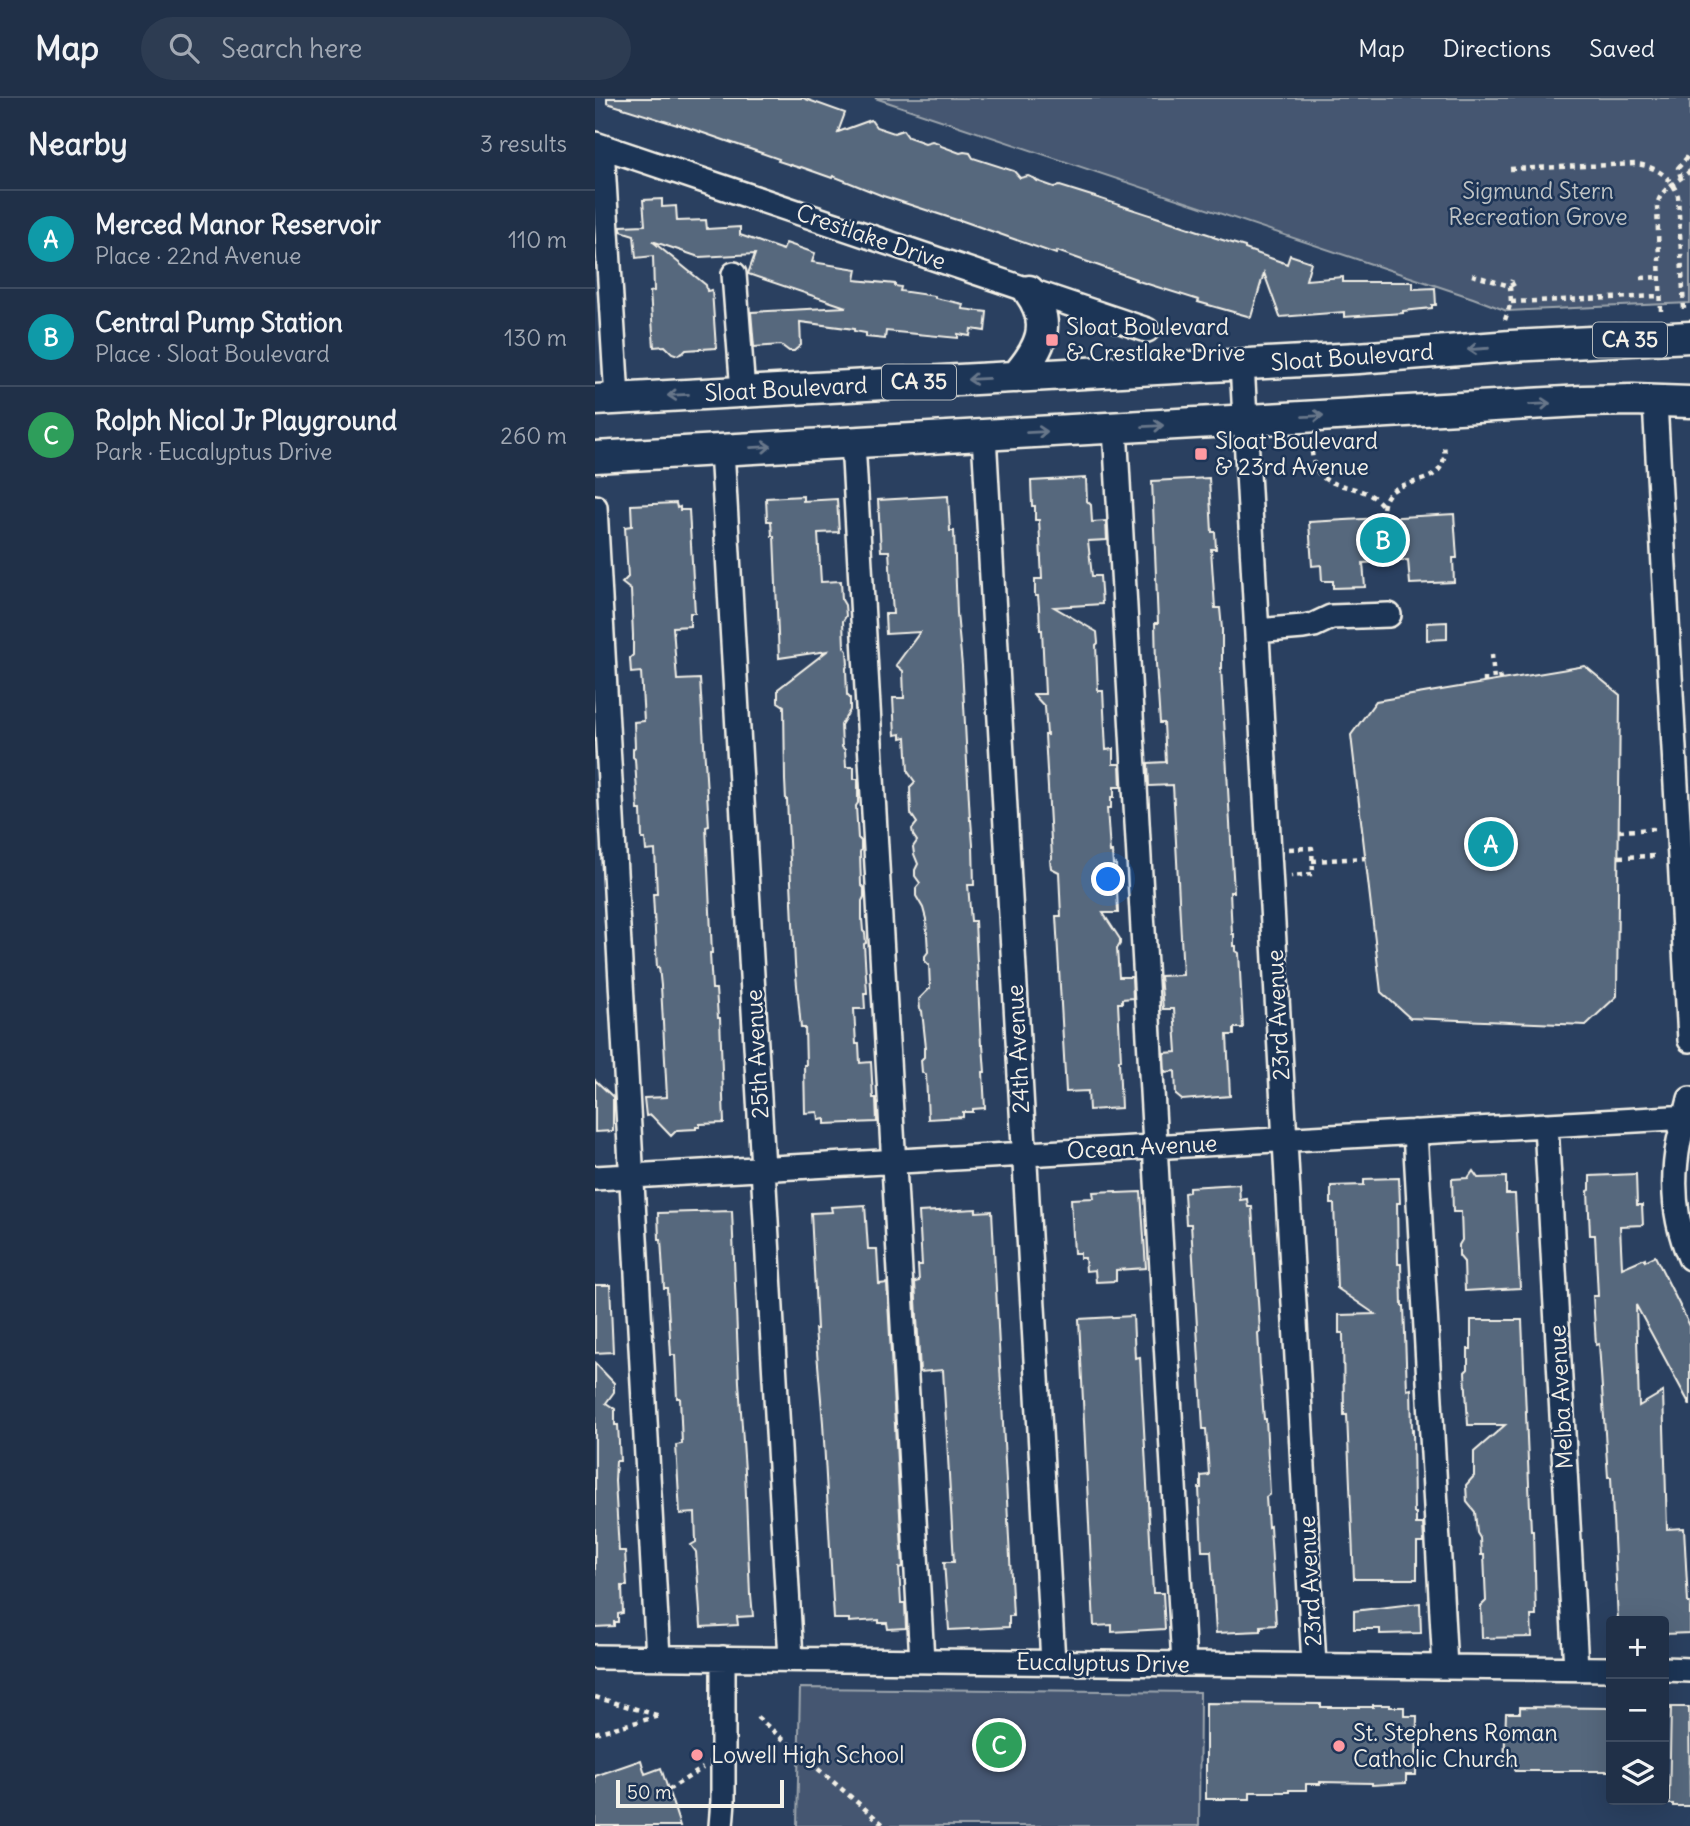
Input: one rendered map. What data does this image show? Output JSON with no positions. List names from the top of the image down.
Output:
{
  "streets": {
    "main road": ["CA 35", "Sloat Boulevard"],
    "street": [
      "Crestlake Drive",
      "23rd Avenue",
      "24th Avenue",
      "25th Avenue",
      "Ocean Avenue",
      "Melba Avenue",
      "Eucalyptus Drive"
    ]
  },
  "crossings": [
    ["Sloat Boulevard", "23rd Avenue"],
    ["23rd Avenue", "Ocean Avenue"],
    ["23rd Avenue", "Eucalyptus Drive"],
    ["24th Avenue", "Ocean Avenue"],
    ["24th Avenue", "Eucalyptus Drive"],
    ["25th Avenue", "Ocean Avenue"],
    ["25th Avenue", "Eucalyptus Drive"],
    ["Ocean Avenue", "Melba Avenue"],
    ["Melba Avenue", "Eucalyptus Drive"]
  ],
  "parks": ["Sigmund Stern Recreation Grove"],
  "places": {
    "transit": ["Sloat Boulevard & Crestlake Drive", "Sloat Boulevard & 23rd Avenue"],
    "other": ["St. Stephens Roman Catholic Church", "Lowell High School"]
  },
  "scale_bar": "50 m",
  "page": {
    "header": "Map",
    "search": "Search here",
    "nav": ["Map", "Directions", "Saved"],
    "heading": ["Nearby", "3 results"],
    "list": [
      {
        "mark": "A",
        "name": "Merced Manor Reservoir",
        "note": "Place · 22nd Avenue",
        "value": "110 m"
      },
      {
        "mark": "B",
        "name": "Central Pump Station",
        "note": "Place · Sloat Boulevard",
        "value": "130 m"
      },
      {
        "mark": "C",
        "name": "Rolph Nicol Jr Playground",
        "note": "Park · Eucalyptus Drive",
        "value": "260 m"
      }
    ],
    "pins": ["B", "A", "C"],
    "map_buttons": ["+", "−"],
    "scale": "50 m"
  }
}
